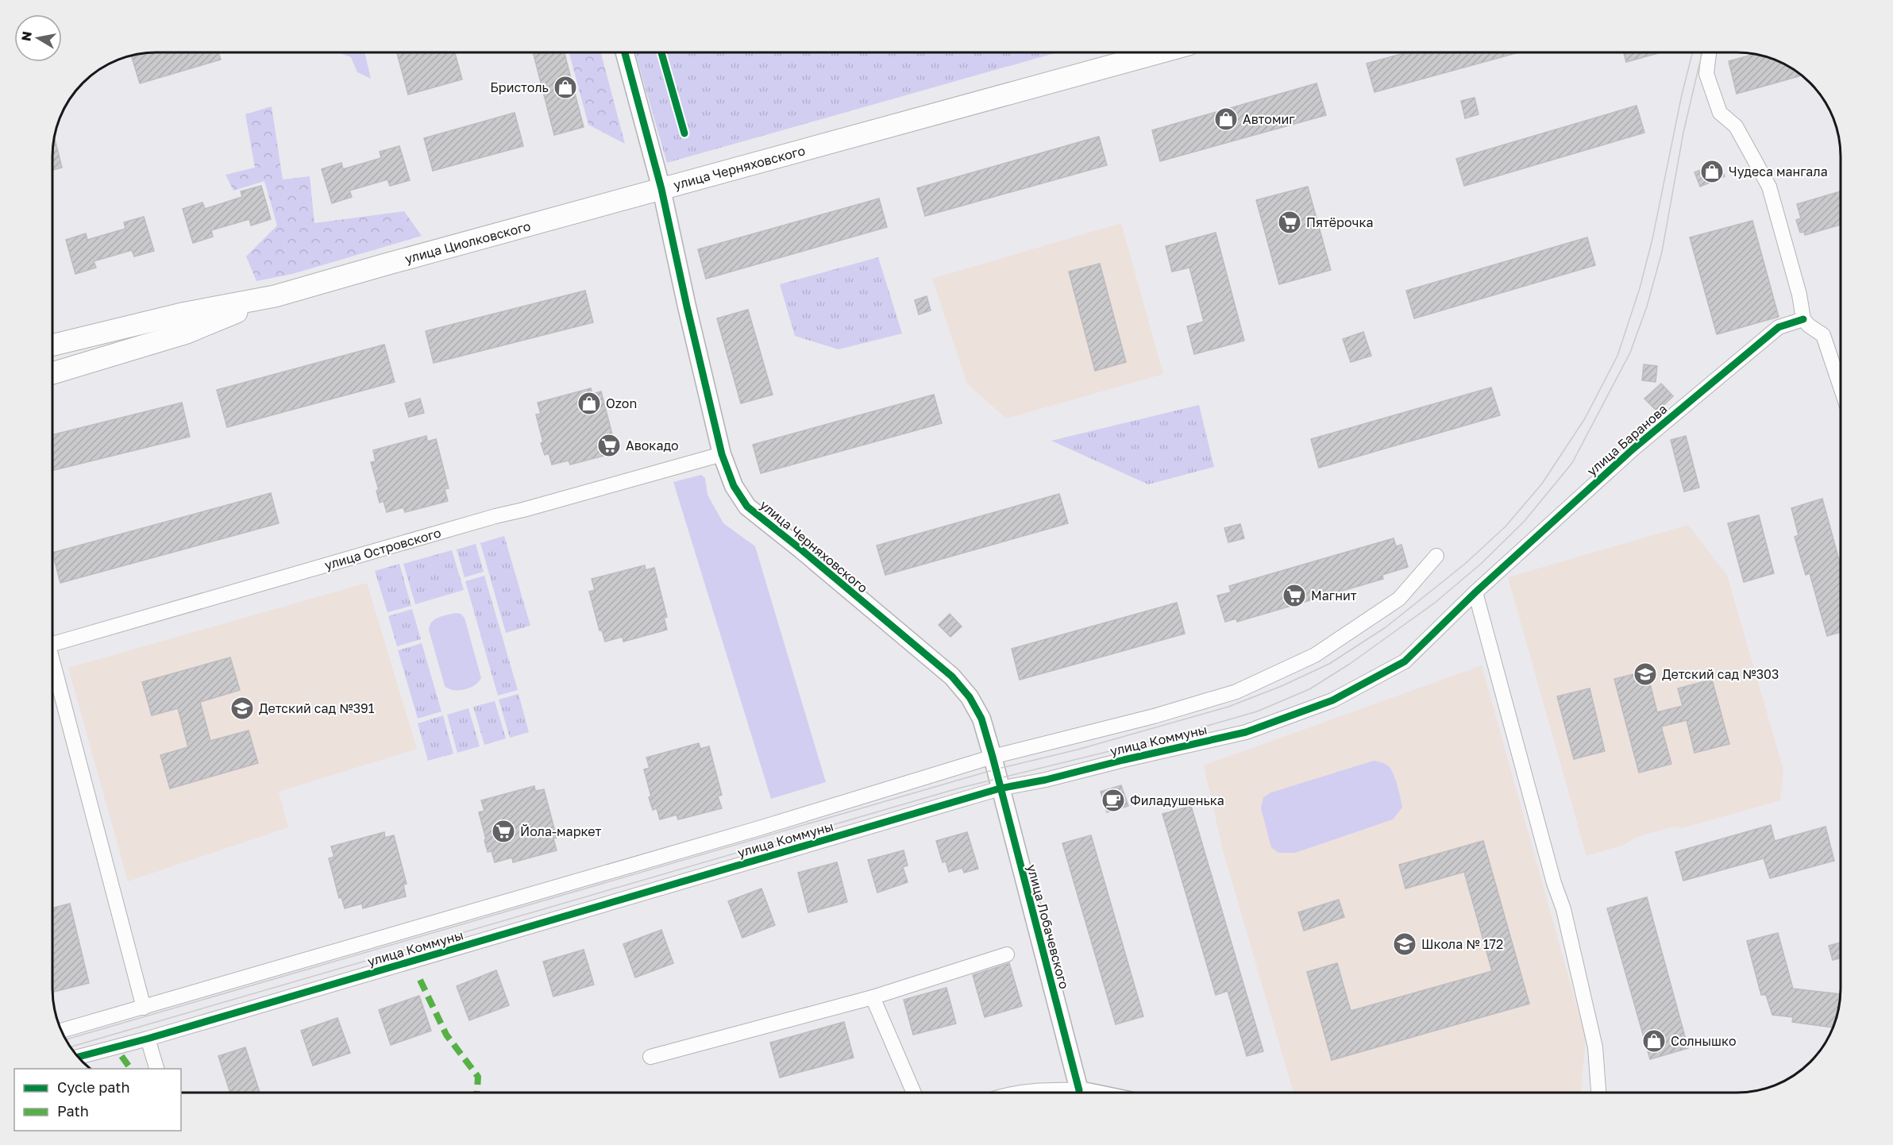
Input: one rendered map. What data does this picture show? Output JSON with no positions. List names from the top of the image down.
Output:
{
  "streets": {
    "main road": ["улица Черняховского", "улица Циолковского"],
    "street": [
      "улица Баранова",
      "улица Островского",
      "улица Коммуны",
      "улица Лобачевского"
    ]
  },
  "crossings": [
    ["улица Черняховского", "улица Циолковского"],
    ["улица Черняховского", "улица Островского"],
    ["улица Черняховского", "улица Коммуны"],
    ["улица Черняховского", "улица Лобачевского"],
    ["улица Баранова", "улица Коммуны"],
    ["улица Коммуны", "улица Лобачевского"]
  ],
  "places": {
    "shop": [
      "Бристоль",
      "Автомиг",
      "Чудеса мангала",
      "Ozon",
      "Солнышко"
    ],
    "supermarket": [
      "Пятёрочка",
      "Авокадо",
      "Магнит",
      "Йола-маркет"
    ],
    "school or university": ["Детский сад №303", "Детский сад №391", "Школа № 172"],
    "cafe": ["Филадушенька"]
  },
  "legend": ["Cycle path", "Path"],
  "north": "left"
}
